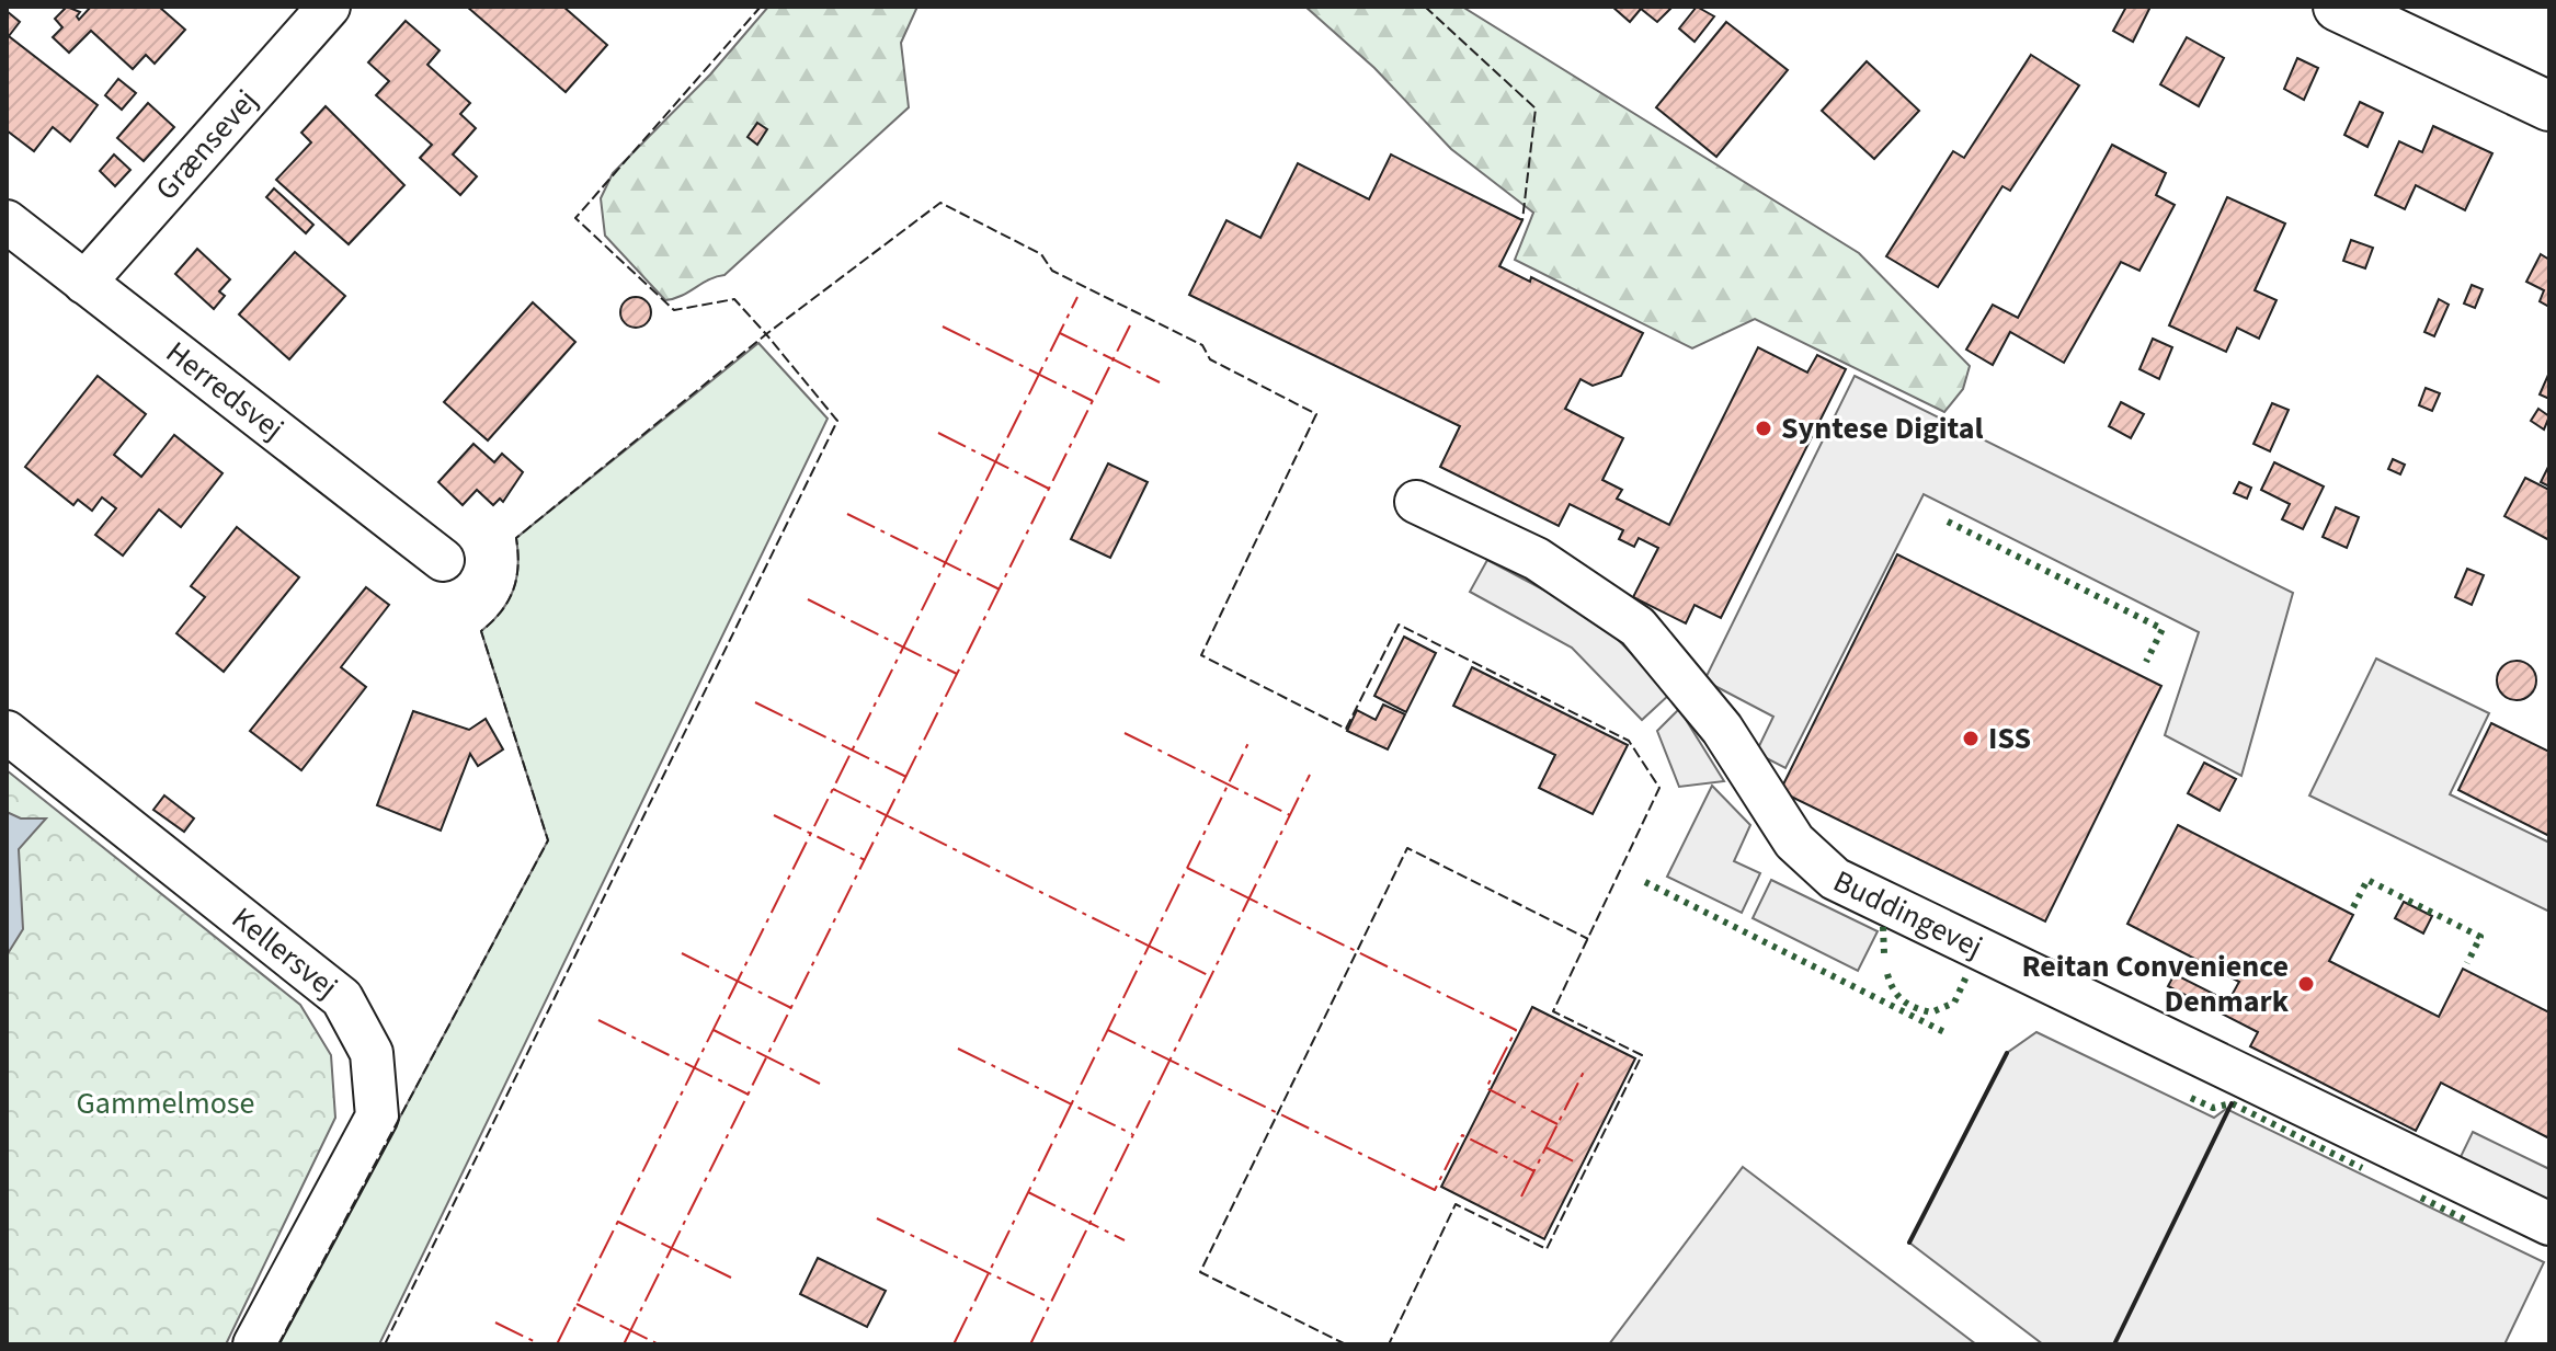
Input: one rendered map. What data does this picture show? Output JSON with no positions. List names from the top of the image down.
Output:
{
  "streets": {
    "street": [
      "Grænsevej",
      "Herredsvej",
      "Buddingevej",
      "Kellersvej"
    ]
  },
  "crossings": [
    ["Grænsevej", "Herredsvej"]
  ],
  "parks": ["Gammelmose"],
  "places": ["Syntese Digital", "ISS", "Reitan Convenience Denmark"]
}
